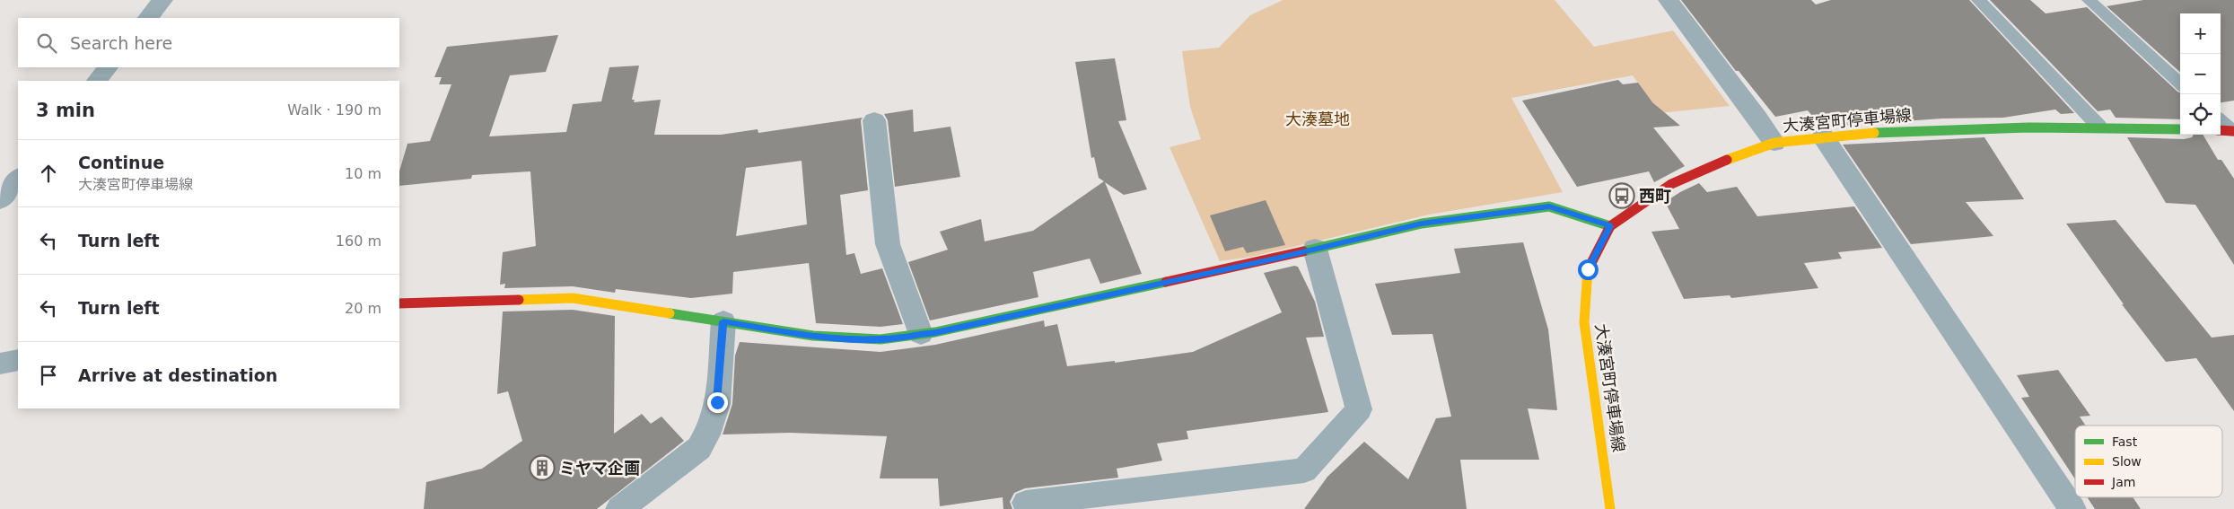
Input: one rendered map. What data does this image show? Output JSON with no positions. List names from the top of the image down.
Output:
{
  "streets": {
    "street": ["大湊宮町停車場線"]
  },
  "parks": ["大湊墓地"],
  "places": {
    "bus stop": ["西町"],
    "building": ["ミヤマ企画"]
  },
  "legend": ["Fast", "Slow", "Jam"],
  "page": {
    "map_buttons": ["+", "−"],
    "search": "Search here",
    "heading": ["3 min", "Walk · 190 m"],
    "list": [
      ["Continue", "大湊宮町停車場線", "10 m"],
      ["Turn left", "160 m"],
      ["Turn left", "20 m"],
      "Arrive at destination"
    ]
  }
}
